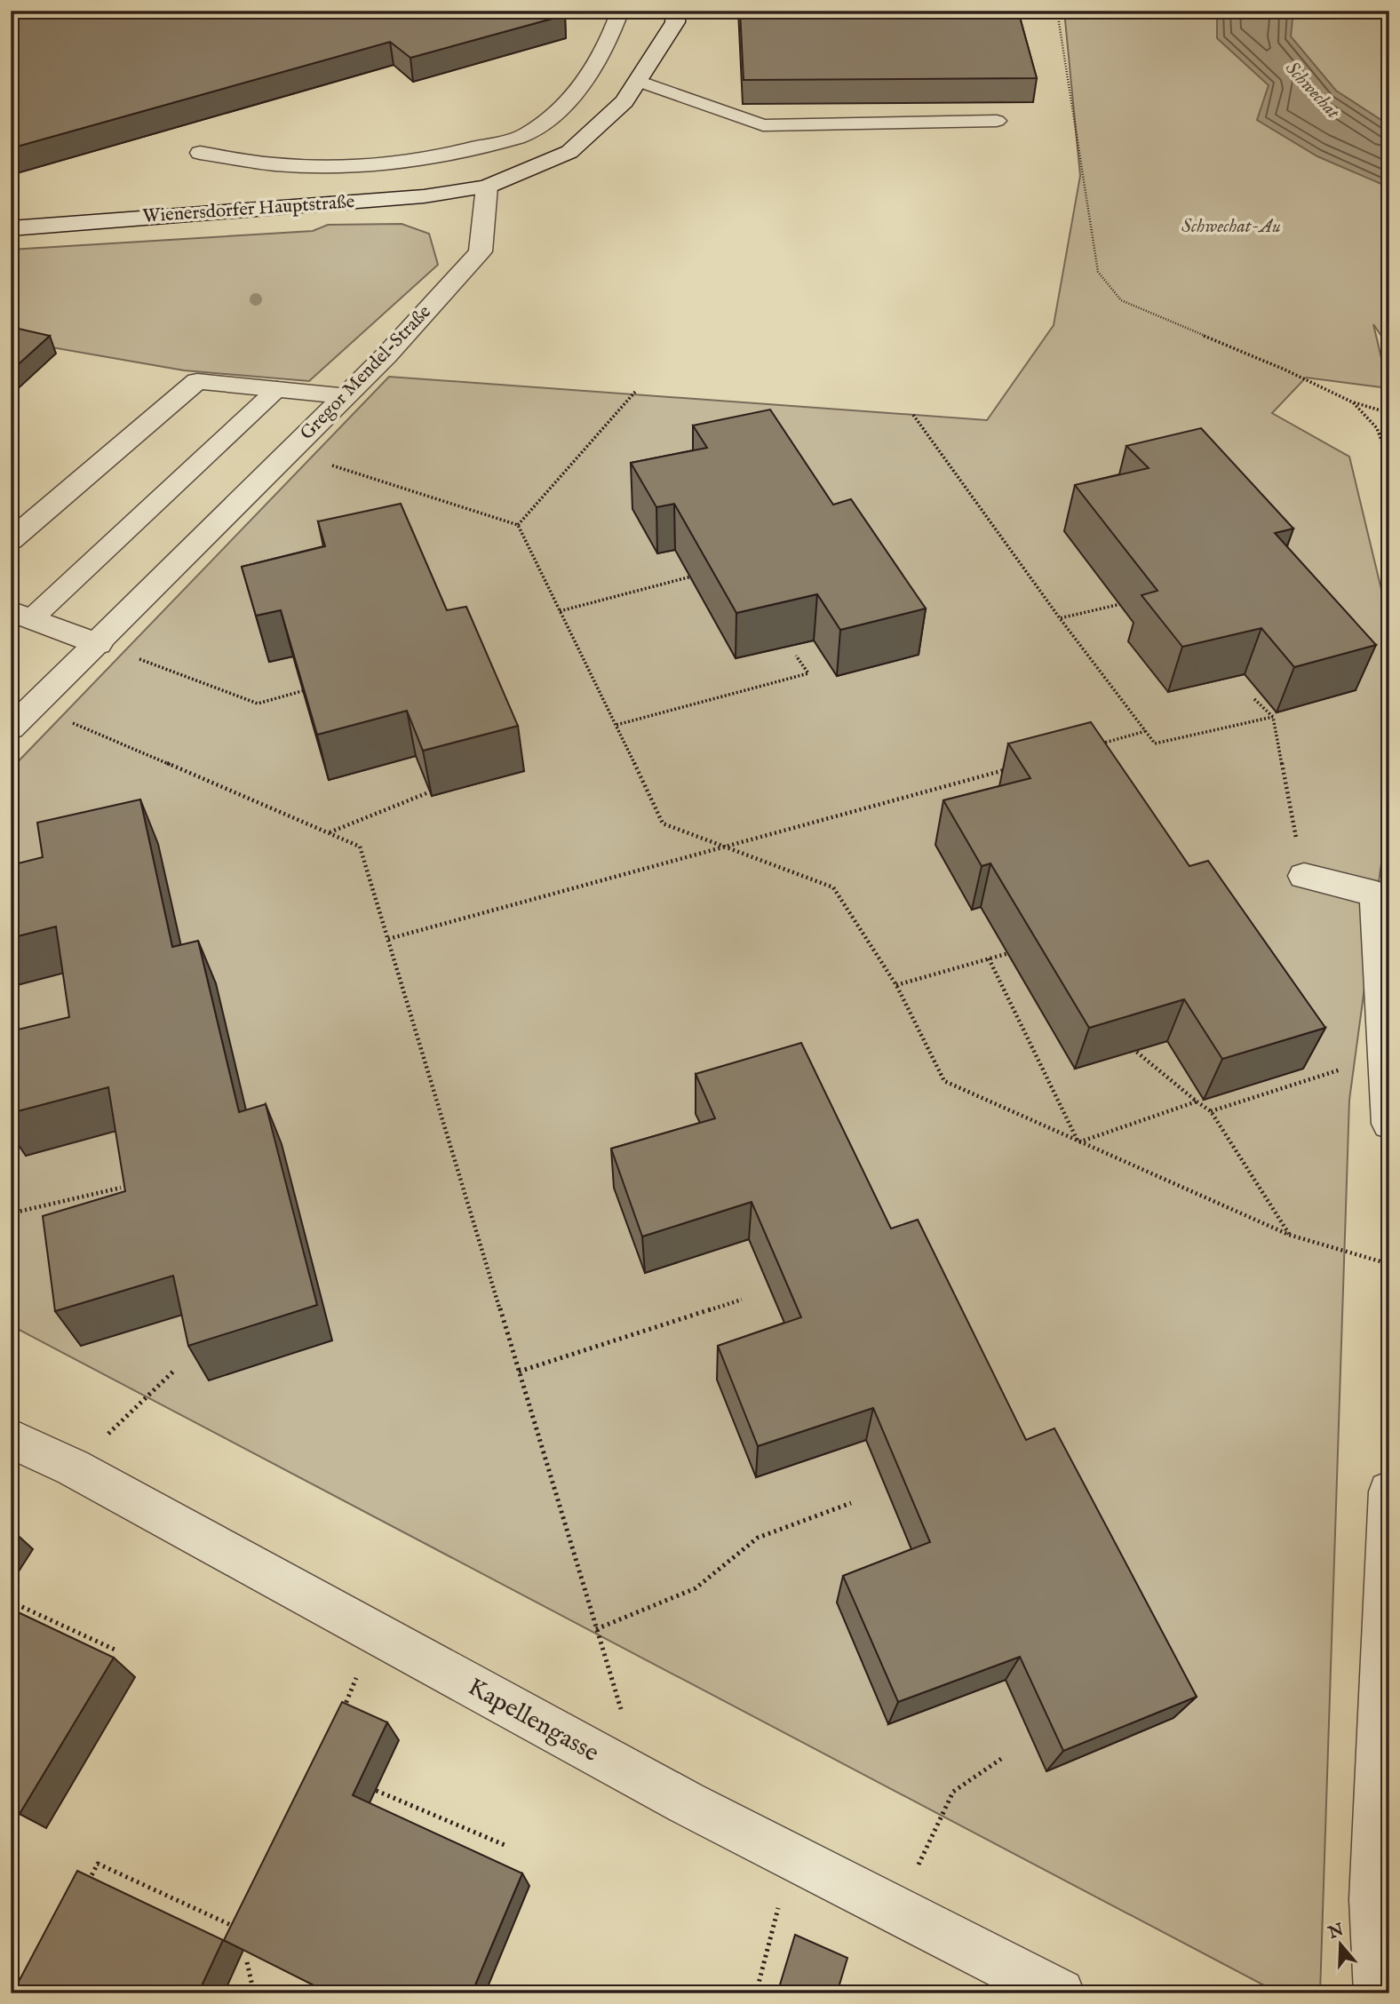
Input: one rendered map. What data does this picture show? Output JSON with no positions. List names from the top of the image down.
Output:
{
  "streets": {
    "street": ["Wienersdorfer Hauptstraße", "Gregor Mendel-Straße", "Kapellengasse"]
  },
  "crossings": [
    ["Wienersdorfer Hauptstraße", "Gregor Mendel-Straße"]
  ],
  "water": ["Schwechat"],
  "parks": ["Schwechat-Au"],
  "north": "top"
}
